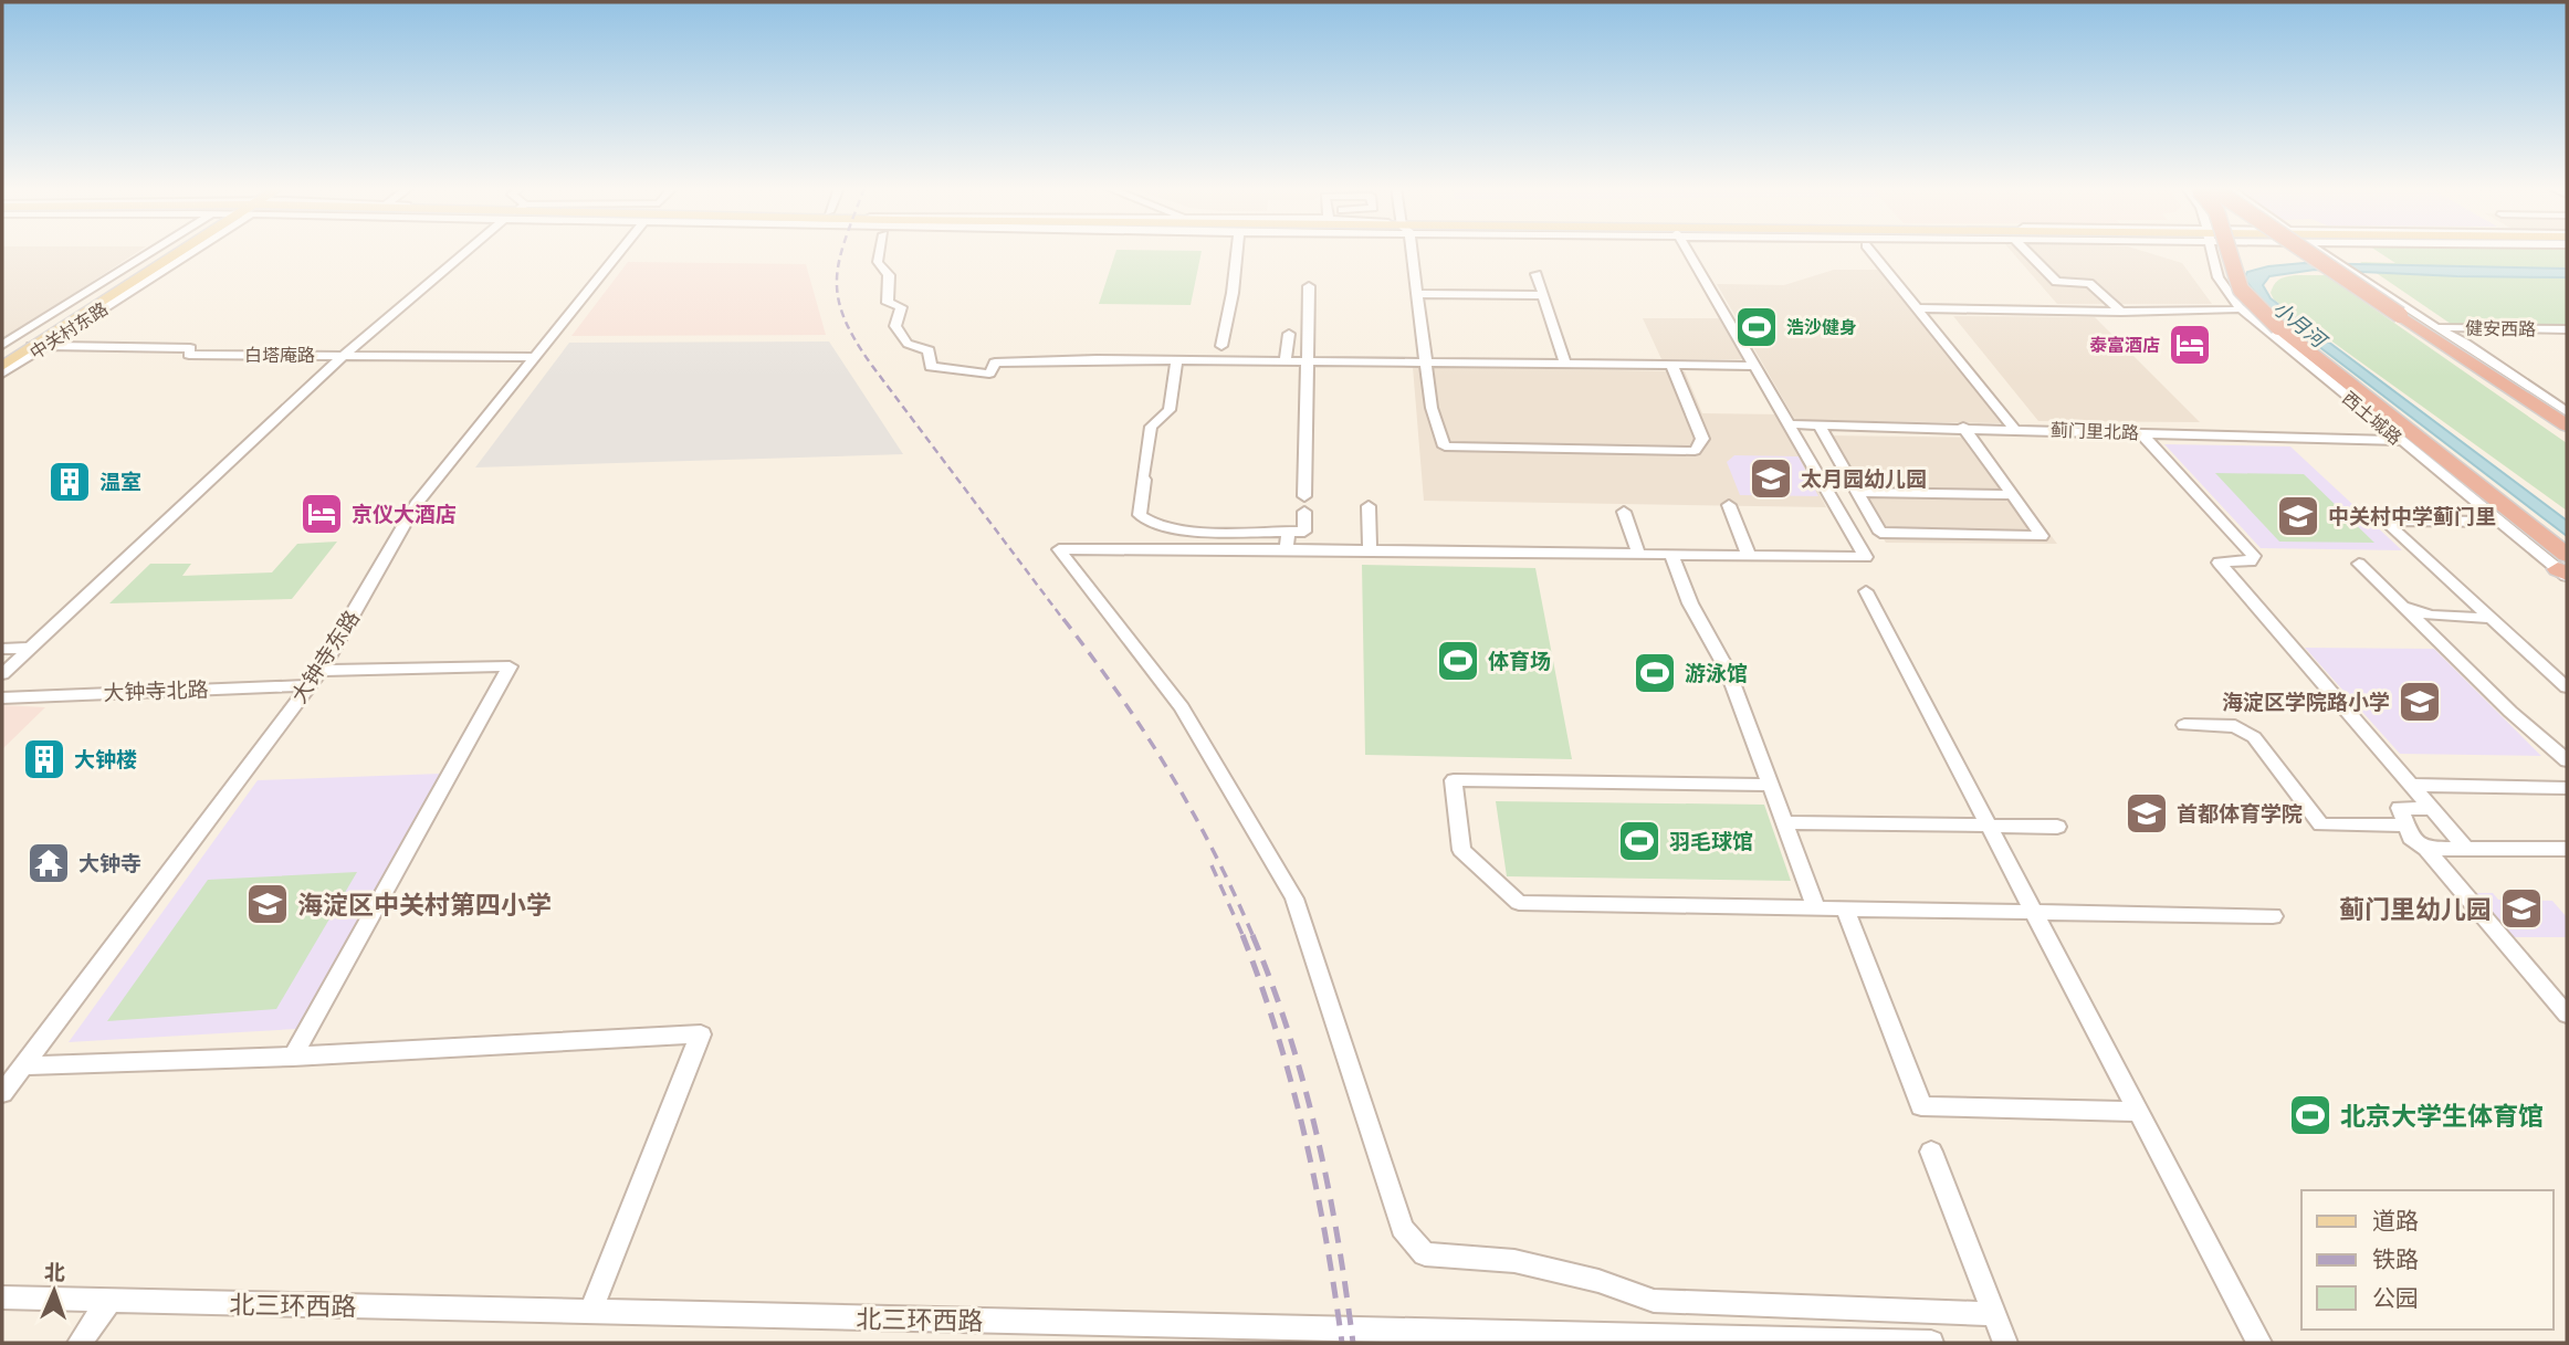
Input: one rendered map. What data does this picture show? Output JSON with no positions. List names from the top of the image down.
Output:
{
  "streets": {
    "highway": ["西土城路"],
    "main road": ["中关村东路"],
    "street": [
      "健安西路",
      "白塔庵路",
      "蓟门里北路",
      "大钟寺东路",
      "大钟寺北路",
      "北三环西路"
    ]
  },
  "crossings": [
    ["中关村东路", "白塔庵路"],
    ["白塔庵路", "大钟寺东路"],
    ["西土城路", "蓟门里北路"],
    ["大钟寺东路", "大钟寺北路"]
  ],
  "water": ["小月河"],
  "places": {
    "sports": [
      "浩沙健身",
      "体育场",
      "游泳馆",
      "羽毛球馆",
      "北京大学生体育馆"
    ],
    "hotel": ["泰富酒店", "京仪大酒店"],
    "school or university": [
      "太月园幼儿园",
      "中关村中学蓟门里",
      "海淀区学院路小学",
      "首都体育学院",
      "海淀区中关村第四小学",
      "蓟门里幼儿园"
    ],
    "building": ["温室", "大钟楼"],
    "temple": ["大钟寺"]
  },
  "legend": ["道路", "铁路", "公园"],
  "north": "top"
}
